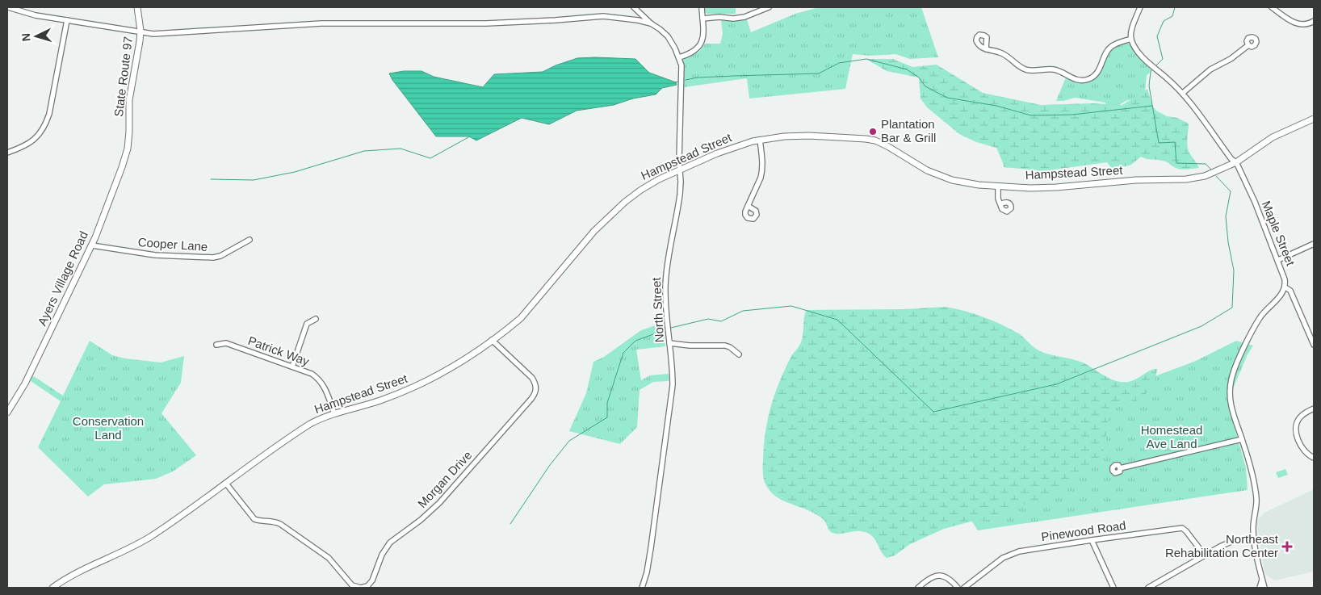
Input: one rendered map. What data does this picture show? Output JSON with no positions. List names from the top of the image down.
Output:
{
  "streets": {
    "main road": ["State Route 97", "Hampstead Street", "Ayers Village Road"],
    "street": [
      "Maple Street",
      "Cooper Lane",
      "North Street",
      "Patrick Way",
      "Morgan Drive",
      "Pinewood Road"
    ]
  },
  "crossings": [
    ["State Route 97", "Ayers Village Road"],
    ["Hampstead Street", "Maple Street"],
    ["Hampstead Street", "North Street"],
    ["Hampstead Street", "Patrick Way"],
    ["Hampstead Street", "Morgan Drive"],
    ["Cooper Lane", "Ayers Village Road"]
  ],
  "parks": ["Conservation Land", "Homestead Ave Land"],
  "places": {
    "other": ["Plantation Bar & Grill"],
    "health": ["Northeast Rehabilitation Center"]
  },
  "north": "left"
}
